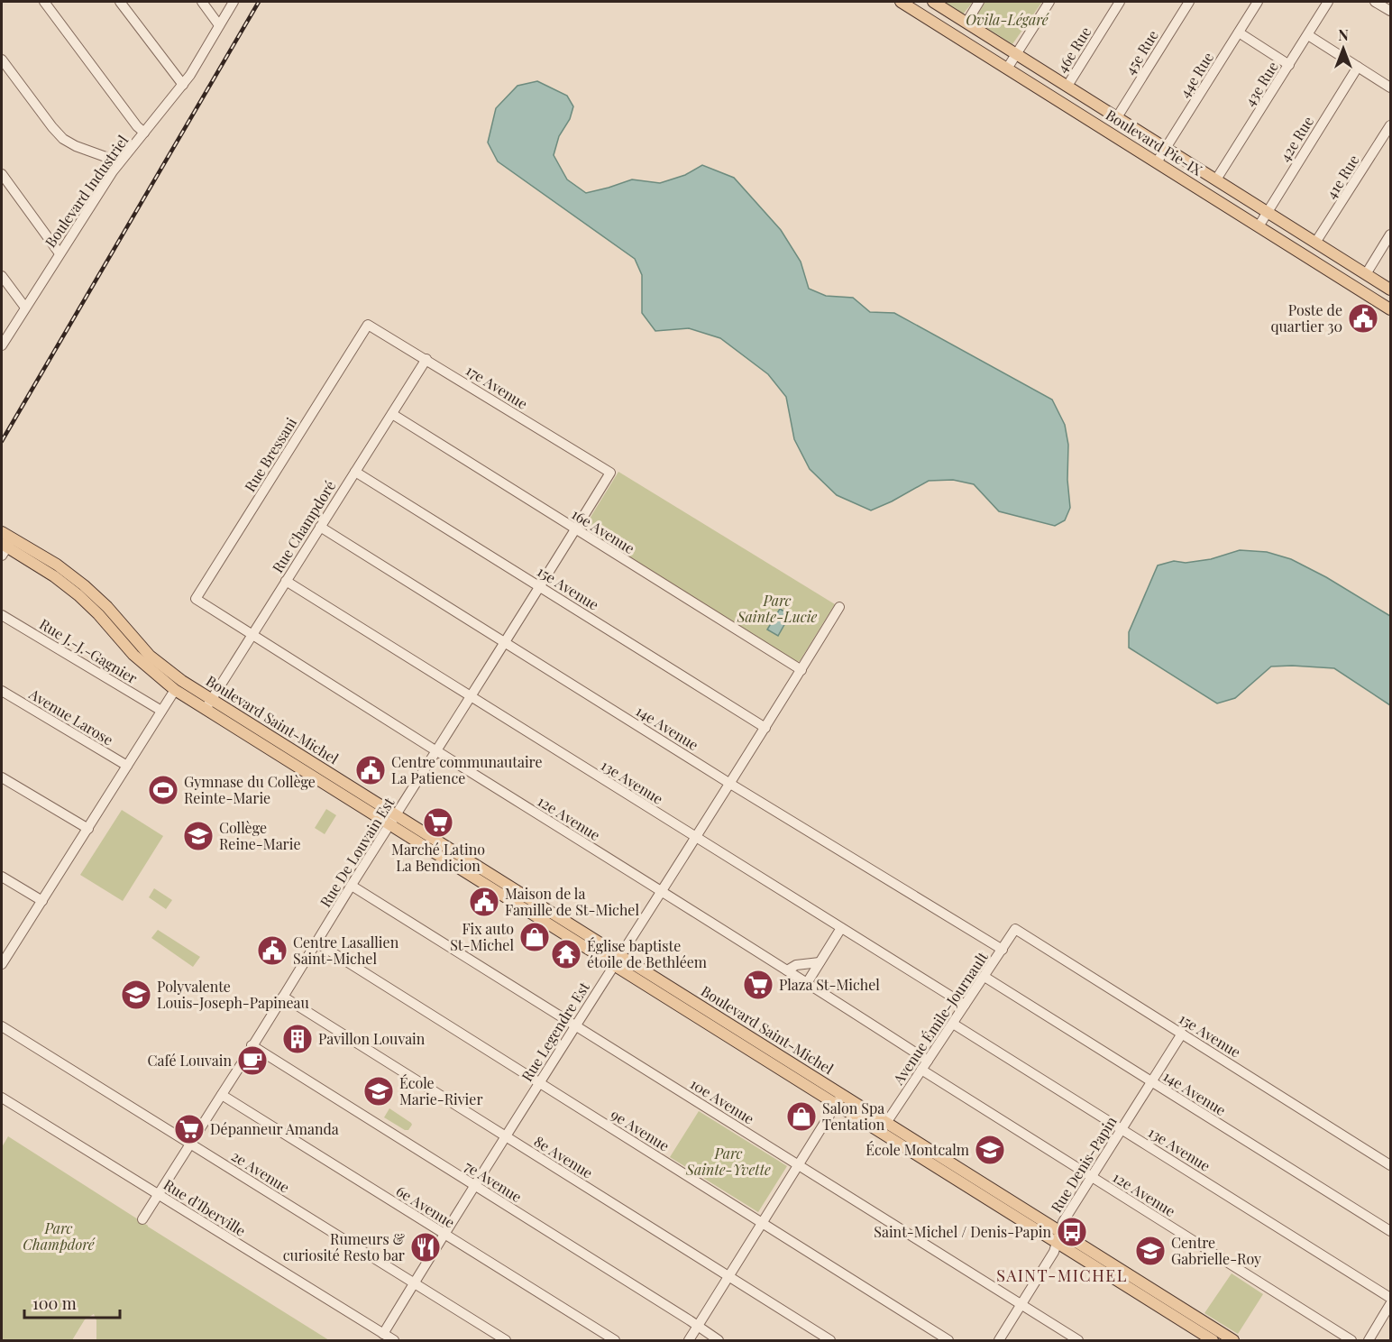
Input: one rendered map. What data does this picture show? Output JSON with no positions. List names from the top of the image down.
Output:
{
  "streets": {
    "main road": ["Boulevard Pie-IX", "Boulevard Saint-Michel"],
    "street": [
      "46e Rue",
      "45e Rue",
      "44e Rue",
      "43e Rue",
      "42e Rue",
      "41e Rue",
      "Boulevard Industriel",
      "17e Avenue",
      "Rue Bressani",
      "Rue Champdoré",
      "16e Avenue",
      "15e Avenue",
      "Rue J.-J.-Gagnier",
      "Avenue Larose",
      "14e Avenue",
      "13e Avenue",
      "12e Avenue",
      "Rue De Louvain Est",
      "Avenue Émile-Journault",
      "Rue Legendre Est",
      "10e Avenue",
      "9e Avenue",
      "8e Avenue",
      "Rue Denis-Papin",
      "2e Avenue",
      "7e Avenue",
      "6e Avenue",
      "Rue d'Iberville"
    ]
  },
  "crossings": [
    ["46e Rue", "Boulevard Pie-IX"],
    ["45e Rue", "Boulevard Pie-IX"],
    ["44e Rue", "Boulevard Pie-IX"],
    ["43e Rue", "Boulevard Pie-IX"],
    ["42e Rue", "Boulevard Pie-IX"],
    ["Boulevard Pie-IX", "41e Rue"],
    ["17e Avenue", "Rue Bressani"],
    ["17e Avenue", "Rue Champdoré"],
    ["17e Avenue", "Rue De Louvain Est"],
    ["Rue Bressani", "12e Avenue"],
    ["Rue Champdoré", "16e Avenue"],
    ["Rue Champdoré", "15e Avenue"],
    ["Rue Champdoré", "Boulevard Saint-Michel"],
    ["Rue Champdoré", "14e Avenue"],
    ["Rue Champdoré", "13e Avenue"],
    ["Rue Champdoré", "12e Avenue"],
    ["16e Avenue", "Rue De Louvain Est"],
    ["16e Avenue", "Rue Legendre Est"],
    ["15e Avenue", "Rue De Louvain Est"],
    ["15e Avenue", "Avenue Émile-Journault"],
    ["15e Avenue", "Rue Legendre Est"],
    ["15e Avenue", "Rue Denis-Papin"],
    ["Boulevard Saint-Michel", "Rue De Louvain Est"],
    ["Boulevard Saint-Michel", "Avenue Émile-Journault"],
    ["Boulevard Saint-Michel", "Rue Legendre Est"],
    ["Boulevard Saint-Michel", "Rue Denis-Papin"],
    ["14e Avenue", "Rue De Louvain Est"],
    ["14e Avenue", "Avenue Émile-Journault"],
    ["14e Avenue", "Rue Legendre Est"],
    ["14e Avenue", "Rue Denis-Papin"],
    ["13e Avenue", "Rue De Louvain Est"],
    ["13e Avenue", "Avenue Émile-Journault"],
    ["13e Avenue", "Rue Legendre Est"],
    ["13e Avenue", "Rue Denis-Papin"],
    ["12e Avenue", "Rue De Louvain Est"],
    ["12e Avenue", "Avenue Émile-Journault"],
    ["12e Avenue", "Rue Legendre Est"],
    ["12e Avenue", "Rue Denis-Papin"],
    ["Rue De Louvain Est", "10e Avenue"],
    ["Rue De Louvain Est", "9e Avenue"],
    ["Rue De Louvain Est", "8e Avenue"],
    ["Rue De Louvain Est", "2e Avenue"],
    ["Rue De Louvain Est", "7e Avenue"],
    ["Rue De Louvain Est", "6e Avenue"],
    ["Rue De Louvain Est", "Rue d'Iberville"],
    ["Rue Legendre Est", "10e Avenue"],
    ["Rue Legendre Est", "9e Avenue"],
    ["Rue Legendre Est", "8e Avenue"],
    ["Rue Legendre Est", "2e Avenue"],
    ["Rue Legendre Est", "7e Avenue"],
    ["Rue Legendre Est", "6e Avenue"],
    ["Rue Legendre Est", "Rue d'Iberville"],
    ["10e Avenue", "Rue Denis-Papin"]
  ],
  "districts": ["SAINT-MICHEL"],
  "parks": [
    "Ovila-Légaré",
    "Parc Sainte-Lucie",
    "Parc Sainte-Yvette",
    "Parc Champdoré"
  ],
  "places": {
    "public building": [
      "Poste de quartier 30",
      "Centre communautaire La Patience",
      "Maison de la Famille de St-Michel",
      "Centre Lasallien Saint-Michel"
    ],
    "sports": ["Gymnase du Collège Reinte-Marie"],
    "supermarket": ["Marché Latino La Bendicion", "Plaza St-Michel", "Dépanneur Amanda"],
    "school or university": [
      "Collège Reine-Marie",
      "Polyvalente Louis-Joseph-Papineau",
      "École Marie-Rivier",
      "École Montcalm",
      "Centre Gabrielle-Roy"
    ],
    "shop": ["Fix auto St-Michel", "Salon Spa Tentation"],
    "temple": ["Église baptiste étoile de Bethléem"],
    "building": ["Pavillon Louvain"],
    "cafe": ["Café Louvain"],
    "bus stop": ["Saint-Michel / Denis-Papin"],
    "restaurant": ["Rumeurs & curiosité Resto bar"]
  },
  "scale_bar": "100 m",
  "north": "top"
}
